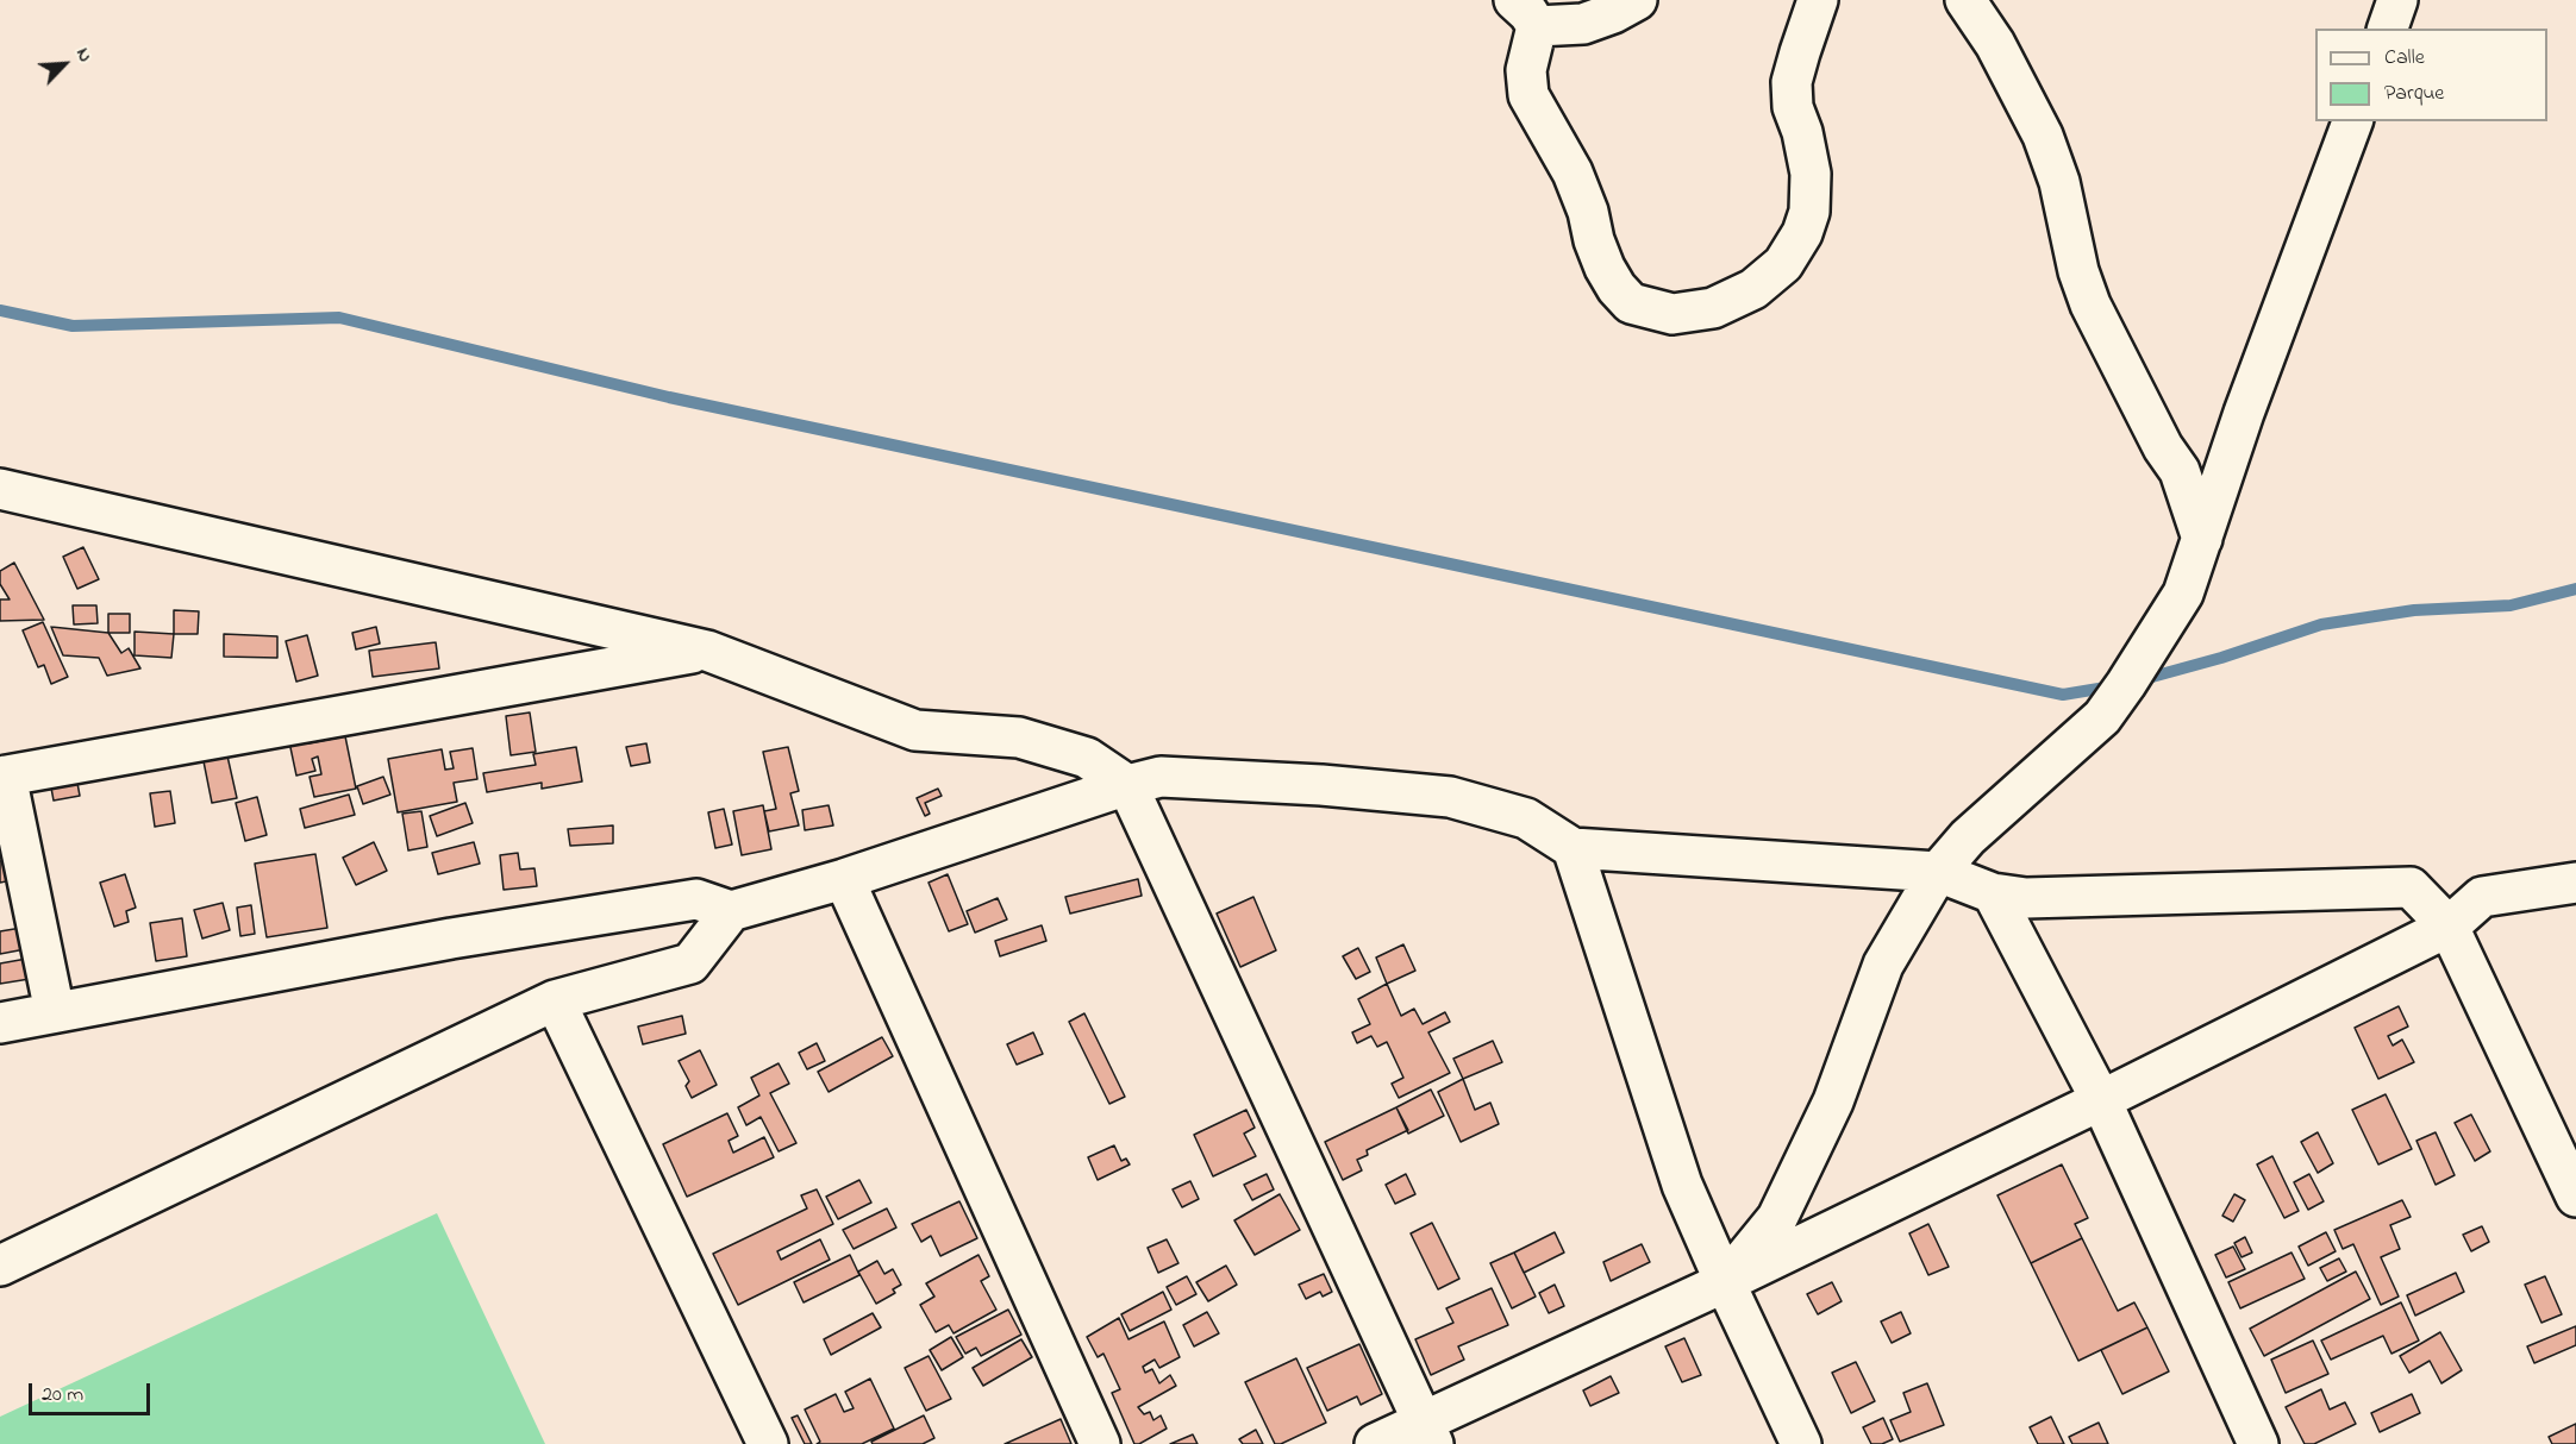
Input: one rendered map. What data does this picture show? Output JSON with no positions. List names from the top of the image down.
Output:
{
  "legend": ["Calle", "Parque"],
  "scale_bar": "20 m",
  "north": "top right"
}
